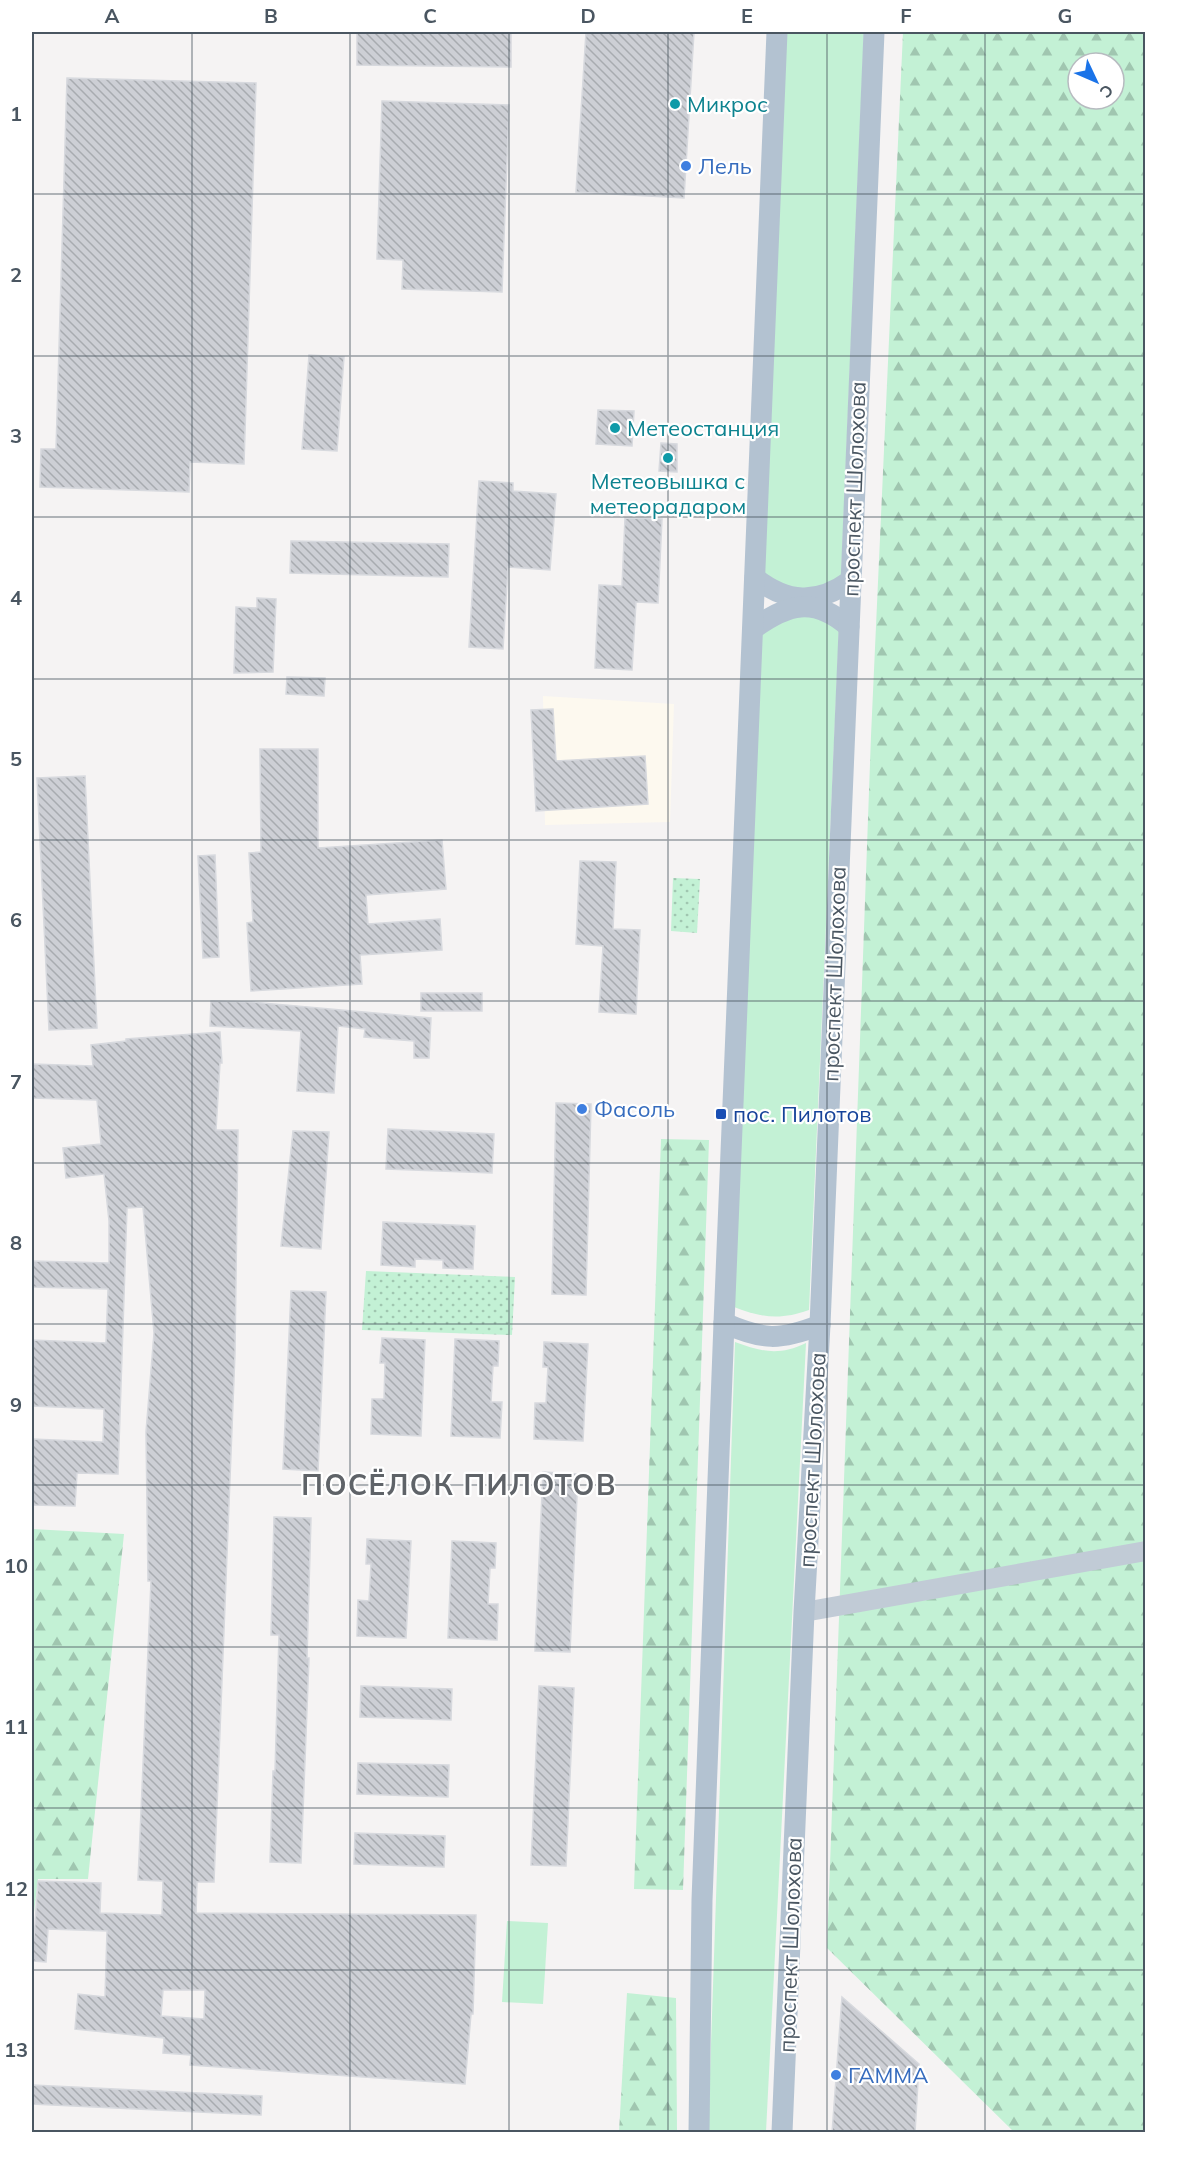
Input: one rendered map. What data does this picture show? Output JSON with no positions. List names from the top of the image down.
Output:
{
  "streets": {
    "main road": ["проспект Шолохова"]
  },
  "districts": ["ПОСЁЛОК ПИЛОТОВ"],
  "places": {
    "other": [
      "Микрос",
      "Лель",
      "Метеостанция",
      "Метеовышка с метеорадаром",
      "Фасоль",
      "ГАММА"
    ],
    "transit": ["пос. Пилотов"]
  },
  "north": "bottom right",
  "grid": {
    "columns": [
      "A",
      "B",
      "C",
      "D",
      "E",
      "F",
      "G"
    ],
    "rows": [
      "1",
      "2",
      "3",
      "4",
      "5",
      "6",
      "7",
      "8",
      "9",
      "10",
      "11",
      "12",
      "13"
    ]
  }
}
